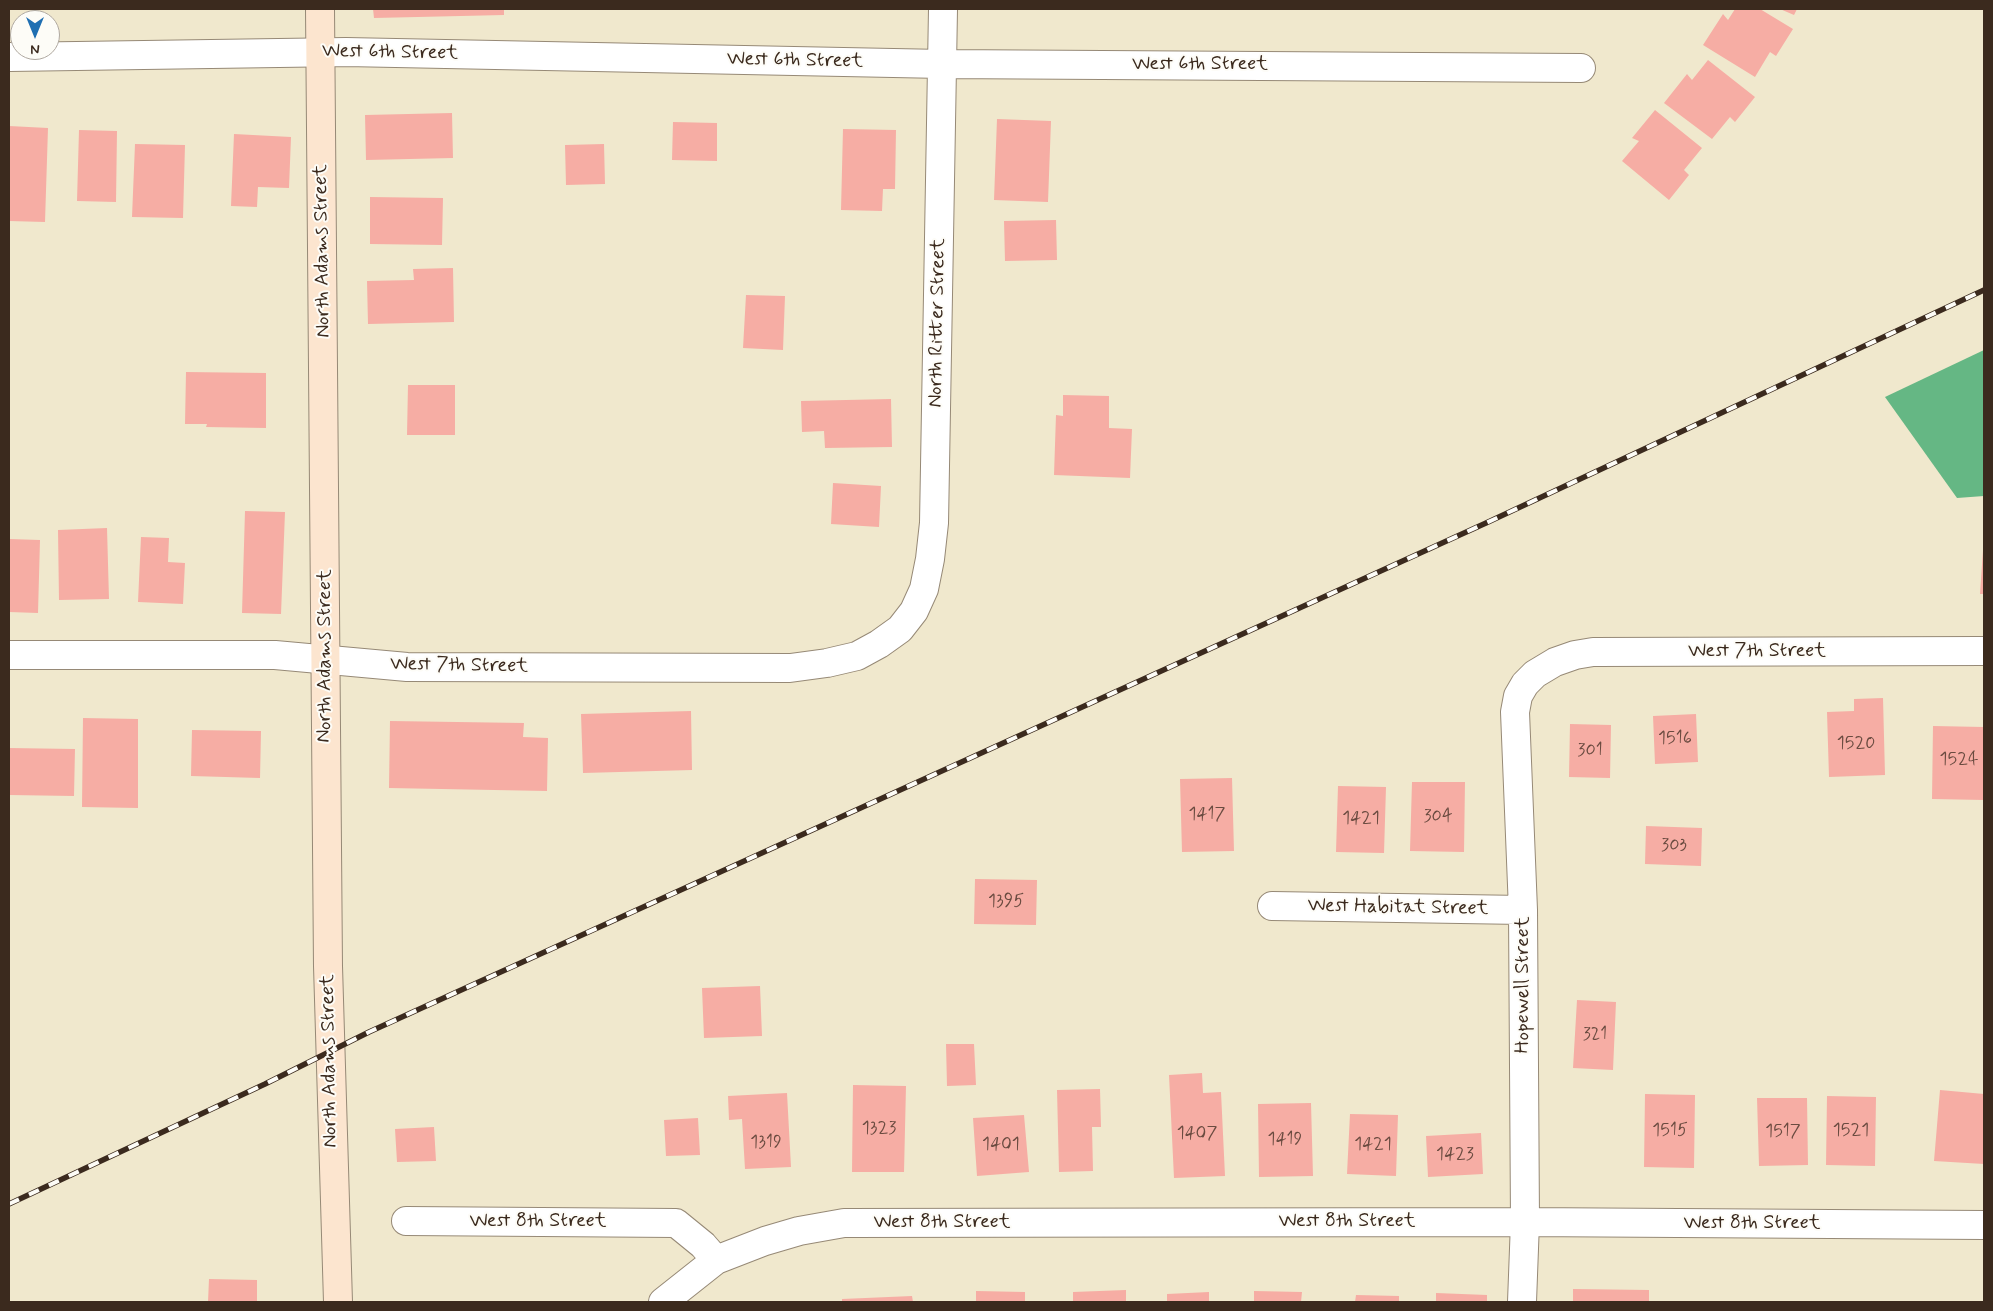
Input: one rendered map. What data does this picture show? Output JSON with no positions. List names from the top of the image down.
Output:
{
  "streets": {
    "street": [
      "West 6th Street",
      "North Adams Street",
      "North Ritter Street",
      "West 7th Street",
      "West Habitat Street",
      "Hopewell Street",
      "West 8th Street"
    ]
  },
  "crossings": [
    ["West 6th Street", "North Adams Street"],
    ["West 6th Street", "North Ritter Street"],
    ["North Adams Street", "West 7th Street"],
    ["North Ritter Street", "West 7th Street"],
    ["West 7th Street", "Hopewell Street"],
    ["West Habitat Street", "Hopewell Street"],
    ["Hopewell Street", "West 8th Street"]
  ],
  "house_numbers": [
    "1516",
    "1520",
    "301",
    "1524",
    "1417",
    "304",
    "1421",
    "303",
    "1395",
    "321",
    "1323",
    "1515",
    "1521",
    "1517",
    "1407",
    "1419",
    "1319",
    "1401",
    "1421",
    "1423"
  ],
  "north": "bottom"
}
